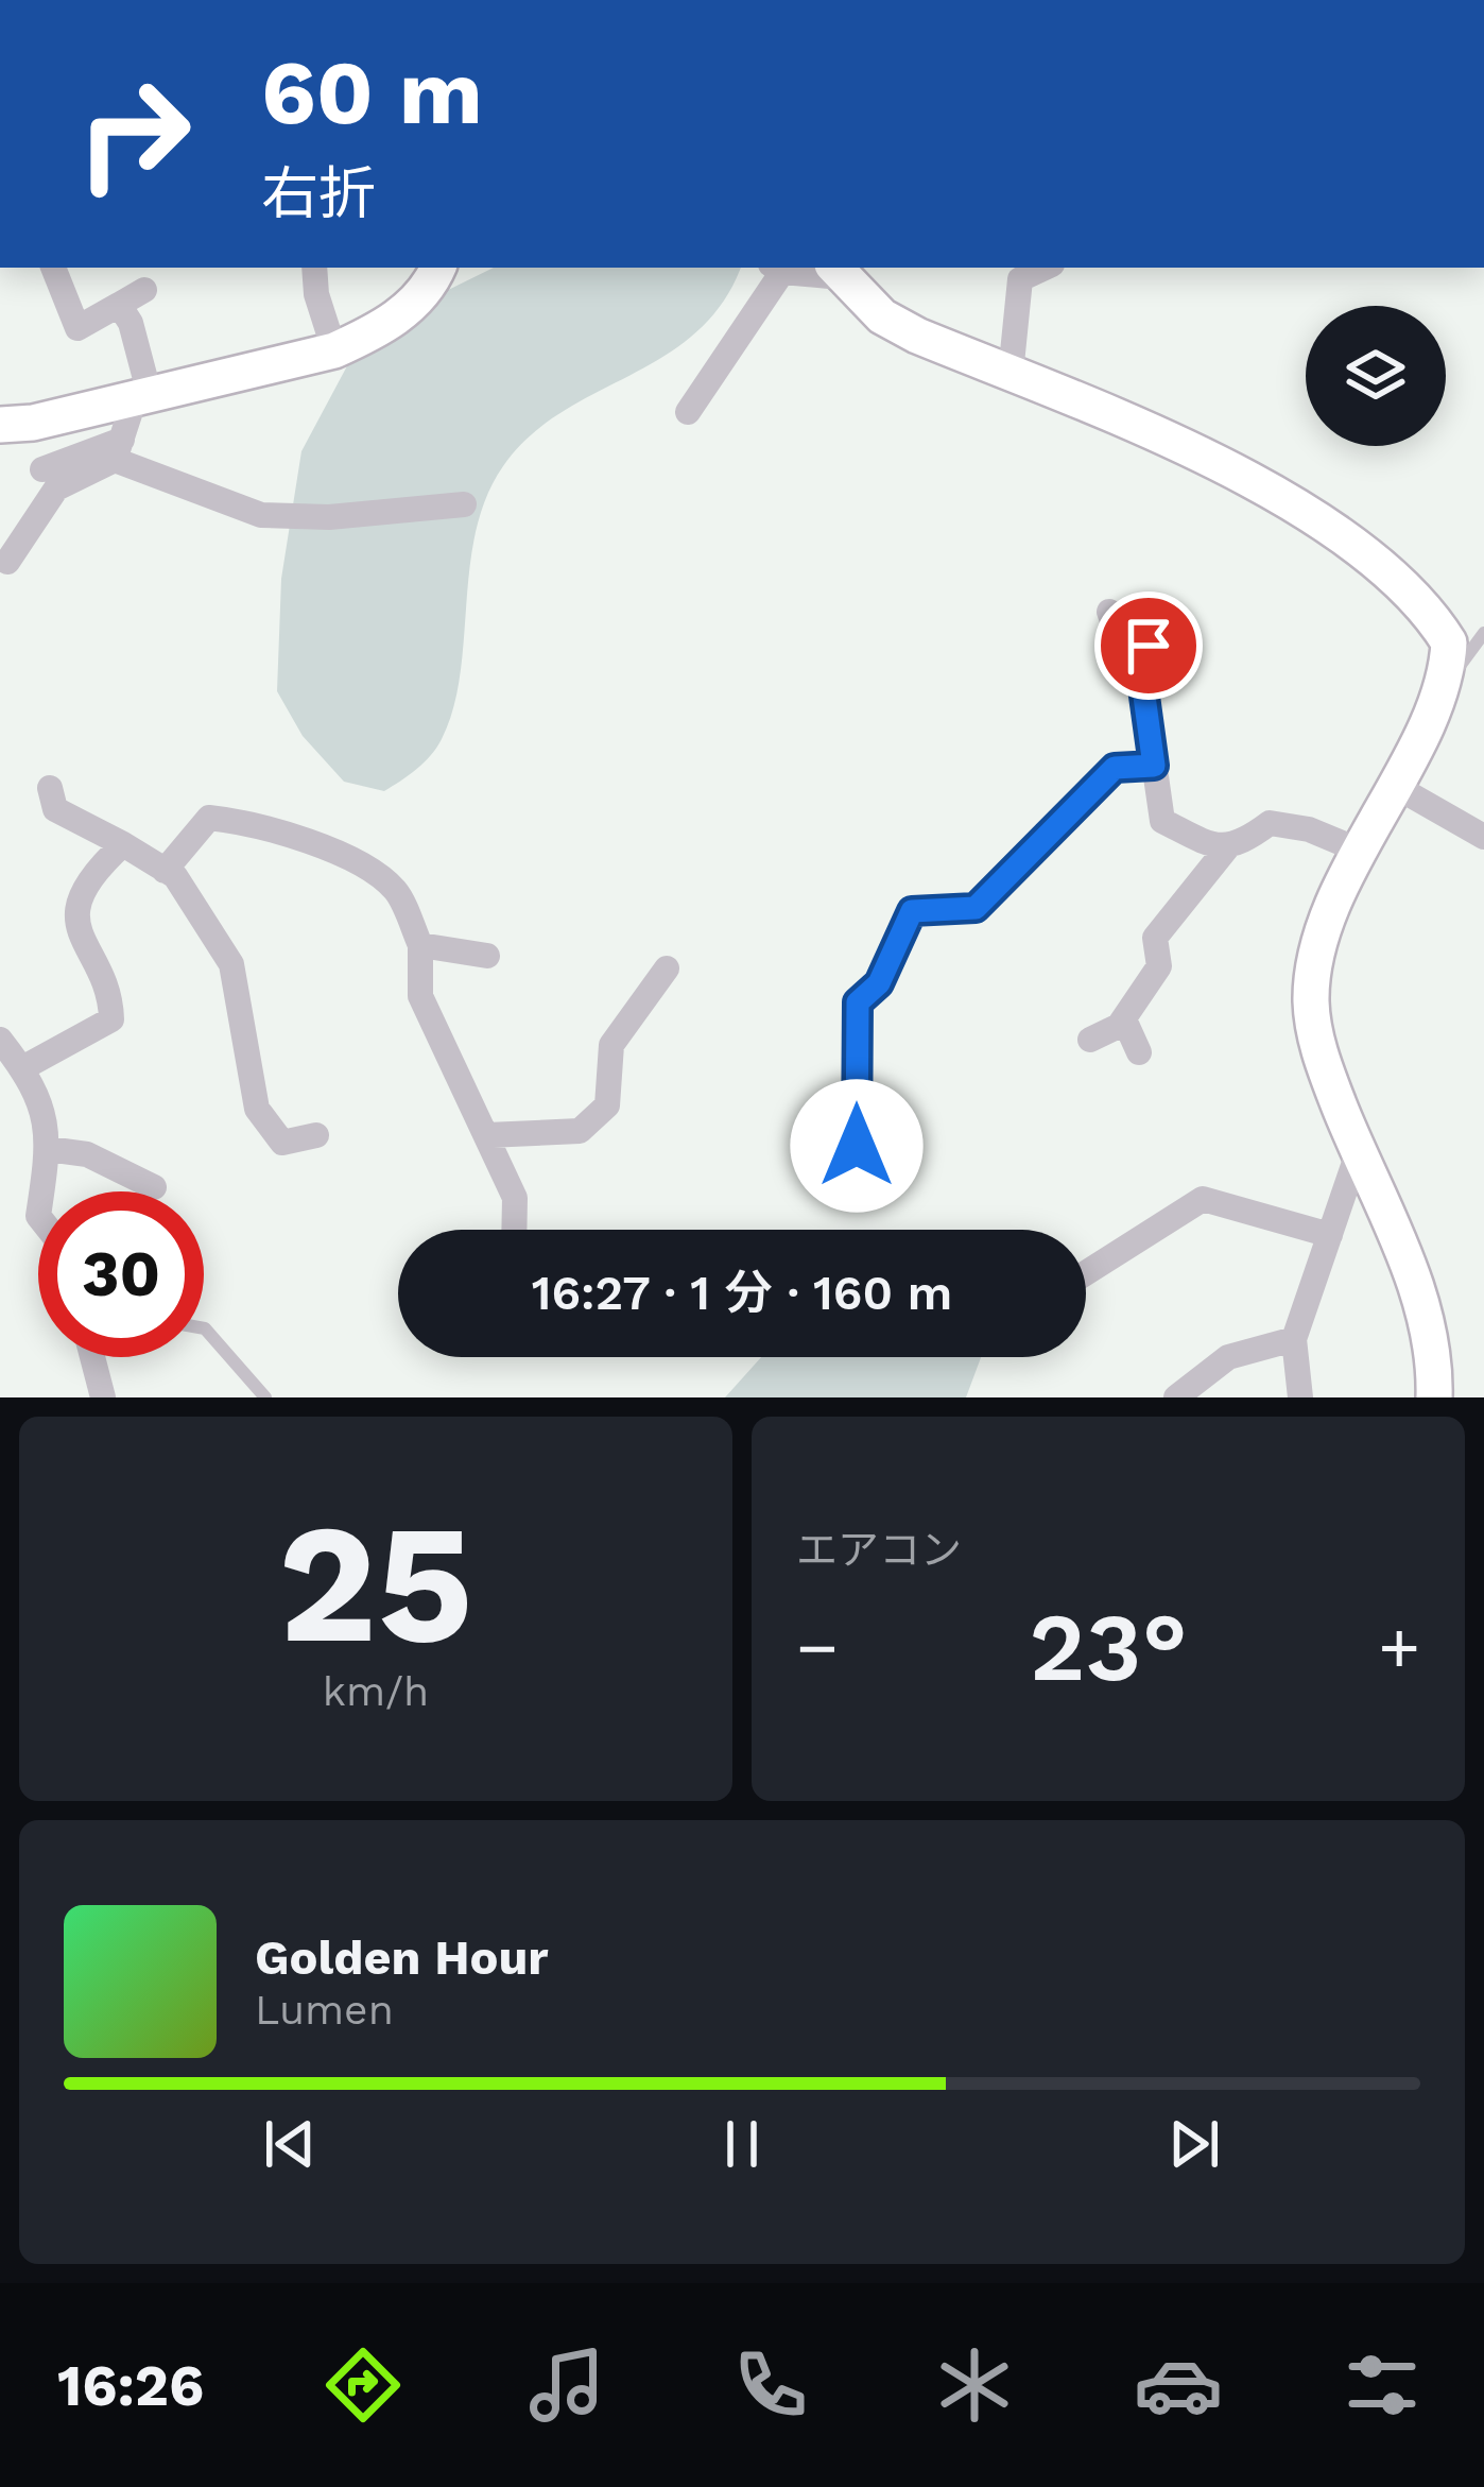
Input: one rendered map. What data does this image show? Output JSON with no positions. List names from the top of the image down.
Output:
{
  "page": {
    "turn": ["60 m", "右折"],
    "limit": "30",
    "trip": "16:27 · 1 分 · 160 m",
    "tile": [
      ["25", "km/h"],
      "エアコン"
    ],
    "heat": ["−", "23°", "+"],
    "song": ["Golden Hour", "Lumen"],
    "tabs": "16:26"
  }
}
